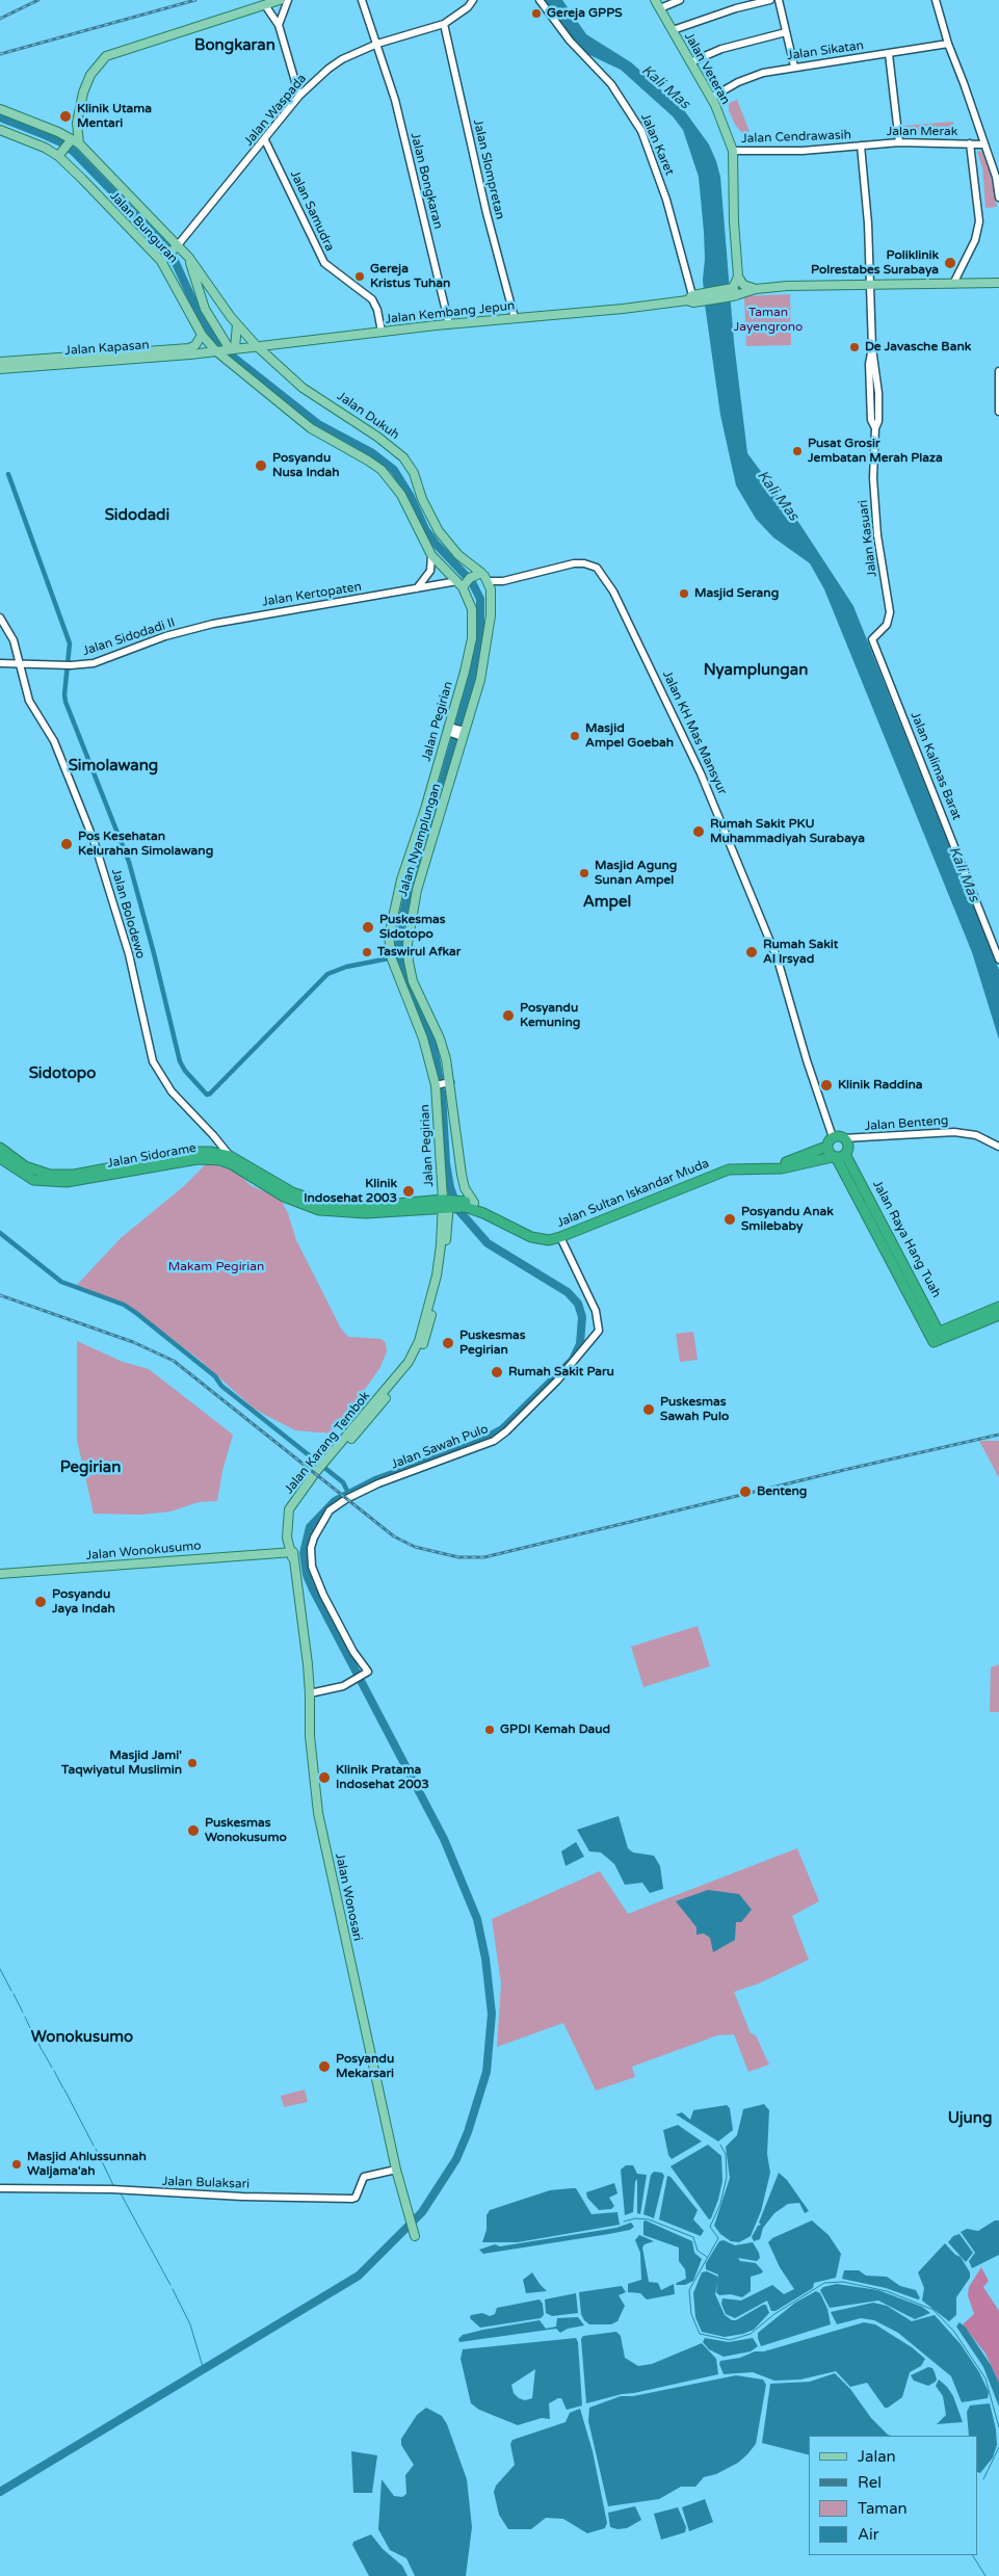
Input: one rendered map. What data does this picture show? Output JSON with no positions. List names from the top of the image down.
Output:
{
  "streets": {
    "highway": ["Jalan Sidorame", "Jalan Sultan Iskandar Muda", "Jalan Raya Hang Tuah"],
    "main road": [
      "Jalan Veteran",
      "Jalan Bunguran",
      "Jalan Kembang Jepun",
      "Jalan Kapasan",
      "Jalan Dukuh",
      "Jalan Pegirian",
      "Jalan Nyamplungan",
      "Jalan Karang Tembok",
      "Jalan Wonokusumo",
      "Jalan Wonosari"
    ],
    "street": [
      "Jalan Sikatan",
      "Jalan Waspada",
      "Jalan Merak",
      "Jalan Cendrawasih",
      "Jalan Karet",
      "Jalan Slompretan",
      "Jalan Bongkaran",
      "Jalan Samudra",
      "Jalan Kasuari",
      "Jalan Kertopaten",
      "Jalan Sidodadi II",
      "Jalan KH Mas Mansyur",
      "Jalan Kalimas Barat",
      "Jalan Bolodewo",
      "Jalan Benteng",
      "Jalan Sawah Pulo",
      "Jalan Bulaksari"
    ]
  },
  "crossings": [
    ["Jalan Sikatan", "Jalan Veteran"],
    ["Jalan Veteran", "Jalan Cendrawasih"],
    ["Jalan Waspada", "Jalan Slompretan"],
    ["Jalan Waspada", "Jalan Bongkaran"],
    ["Jalan Waspada", "Jalan Samudra"],
    ["Jalan Waspada", "Jalan Bunguran"],
    ["Jalan Merak", "Jalan Cendrawasih"],
    ["Jalan Merak", "Jalan Kasuari"],
    ["Jalan Cendrawasih", "Jalan Kasuari"],
    ["Jalan Karet", "Jalan Kembang Jepun"],
    ["Jalan Slompretan", "Jalan Kembang Jepun"],
    ["Jalan Bongkaran", "Jalan Kembang Jepun"],
    ["Jalan Samudra", "Jalan Kembang Jepun"],
    ["Jalan Bunguran", "Jalan Kembang Jepun"],
    ["Jalan Bunguran", "Jalan Kapasan"],
    ["Jalan Bunguran", "Jalan Dukuh"],
    ["Jalan Bunguran", "Jalan Pegirian"],
    ["Jalan Kembang Jepun", "Jalan Kapasan"],
    ["Jalan Kembang Jepun", "Jalan Dukuh"],
    ["Jalan Kembang Jepun", "Jalan Kasuari"],
    ["Jalan Kembang Jepun", "Jalan Pegirian"],
    ["Jalan Kapasan", "Jalan Pegirian"],
    ["Jalan Dukuh", "Jalan Kertopaten"],
    ["Jalan Dukuh", "Jalan Pegirian"],
    ["Jalan Kasuari", "Jalan Kalimas Barat"],
    ["Jalan Kertopaten", "Jalan Sidodadi II"],
    ["Jalan Kertopaten", "Jalan Pegirian"],
    ["Jalan Sidodadi II", "Jalan Bolodewo"],
    ["Jalan Pegirian", "Jalan Sidorame"],
    ["Jalan Pegirian", "Jalan Sultan Iskandar Muda"],
    ["Jalan Pegirian", "Jalan Karang Tembok"],
    ["Jalan KH Mas Mansyur", "Jalan Nyamplungan"],
    ["Jalan KH Mas Mansyur", "Jalan Benteng"],
    ["Jalan KH Mas Mansyur", "Jalan Sultan Iskandar Muda"],
    ["Jalan KH Mas Mansyur", "Jalan Raya Hang Tuah"],
    ["Jalan Nyamplungan", "Jalan Sultan Iskandar Muda"],
    ["Jalan Bolodewo", "Jalan Sidorame"],
    ["Jalan Benteng", "Jalan Sultan Iskandar Muda"],
    ["Jalan Benteng", "Jalan Raya Hang Tuah"],
    ["Jalan Sidorame", "Jalan Sultan Iskandar Muda"],
    ["Jalan Sidorame", "Jalan Karang Tembok"],
    ["Jalan Sultan Iskandar Muda", "Jalan Raya Hang Tuah"],
    ["Jalan Sultan Iskandar Muda", "Jalan Karang Tembok"],
    ["Jalan Sultan Iskandar Muda", "Jalan Sawah Pulo"],
    ["Jalan Karang Tembok", "Jalan Wonokusumo"],
    ["Jalan Karang Tembok", "Jalan Wonosari"],
    ["Jalan Sawah Pulo", "Jalan Wonosari"],
    ["Jalan Wonokusumo", "Jalan Wonosari"],
    ["Jalan Wonosari", "Jalan Bulaksari"]
  ],
  "districts": [
    "Bongkaran",
    "Sidodadi",
    "Nyamplungan",
    "Simolawang",
    "Ampel",
    "Sidotopo",
    "Pegirian",
    "Wonokusumo",
    "Ujung"
  ],
  "water": ["Kali Mas"],
  "parks": ["Taman Jayengrono", "Makam Pegirian"],
  "places": [
    "Gereja GPPS",
    "Klinik Utama Mentari",
    "Poliklinik Polrestabes Surabaya",
    "Gereja Kristus Tuhan",
    "De Javasche Bank",
    "Pusat Grosir Jembatan Merah Plaza",
    "Posyandu Nusa Indah",
    "Masjid Serang",
    "Masjid Ampel Goebah",
    "Rumah Sakit PKU Muhammadiyah Surabaya",
    "Pos Kesehatan Kelurahan Simolawang",
    "Masjid Agung Sunan Ampel",
    "Puskesmas Sidotopo",
    "Taswirul Afkar",
    "Rumah Sakit Al Irsyad",
    "Posyandu Kemuning",
    "Klinik Raddina",
    "Klinik Indosehat 2003",
    "Posyandu Anak Smilebaby",
    "Puskesmas Pegirian",
    "Rumah Sakit Paru",
    "Puskesmas Sawah Pulo",
    "Benteng",
    "Posyandu Jaya Indah",
    "GPDI Kemah Daud",
    "Masjid Jami' Taqwiyatul Muslimin",
    "Klinik Pratama Indosehat 2003",
    "Puskesmas Wonokusumo",
    "Posyandu Mekarsari",
    "Masjid Ahlussunnah Waljama'ah"
  ],
  "legend": [
    "Jalan",
    "Rel",
    "Taman",
    "Air"
  ]
}
